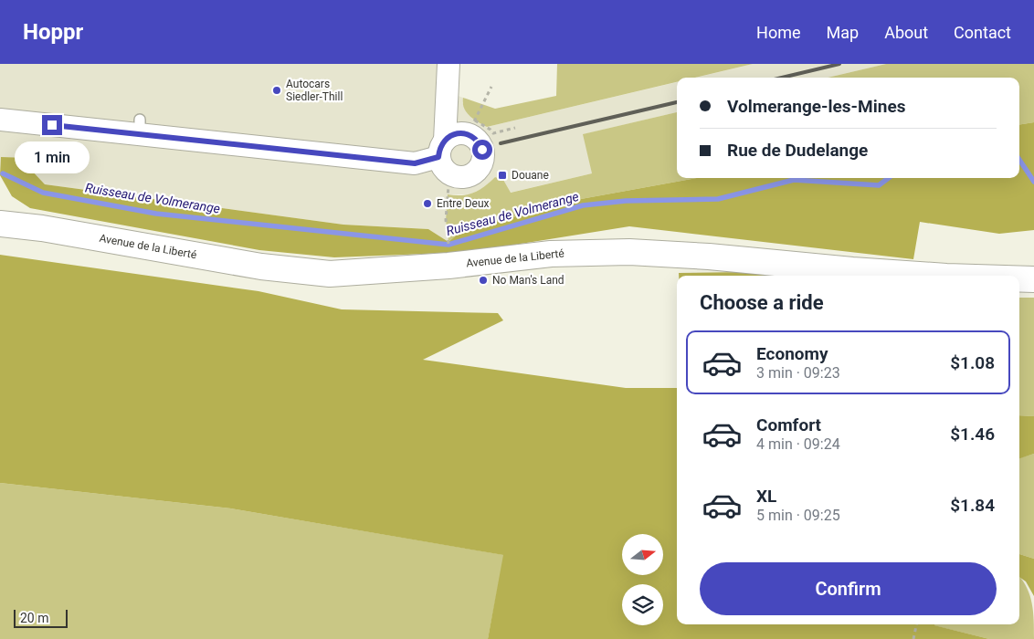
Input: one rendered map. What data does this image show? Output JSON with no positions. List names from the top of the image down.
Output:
{
  "streets": {
    "main road": ["Avenue de la Liberté"]
  },
  "water": ["Ruisseau de Volmerange"],
  "places": {
    "other": ["Autocars Siedler-Thill", "Entre Deux", "No Man's Land"],
    "transit": ["Douane"]
  },
  "scale_bar": "20 m",
  "north": "right",
  "page": {
    "header": "Hoppr",
    "nav": [
      "Home",
      "Map",
      "About",
      "Contact"
    ],
    "banner": ["Volmerange-les-Mines", "Rue de Dudelange"],
    "bubble": "1 min",
    "heading": "Choose a ride",
    "list": [
      {
        "name": "Economy",
        "note": "3 min · 09:23",
        "value": "$1.08"
      },
      {
        "name": "Comfort",
        "note": "4 min · 09:24",
        "value": "$1.46"
      },
      {
        "name": "XL",
        "note": "5 min · 09:25",
        "value": "$1.84"
      }
    ],
    "buttons": "Confirm",
    "scale": "20 m"
  }
}
